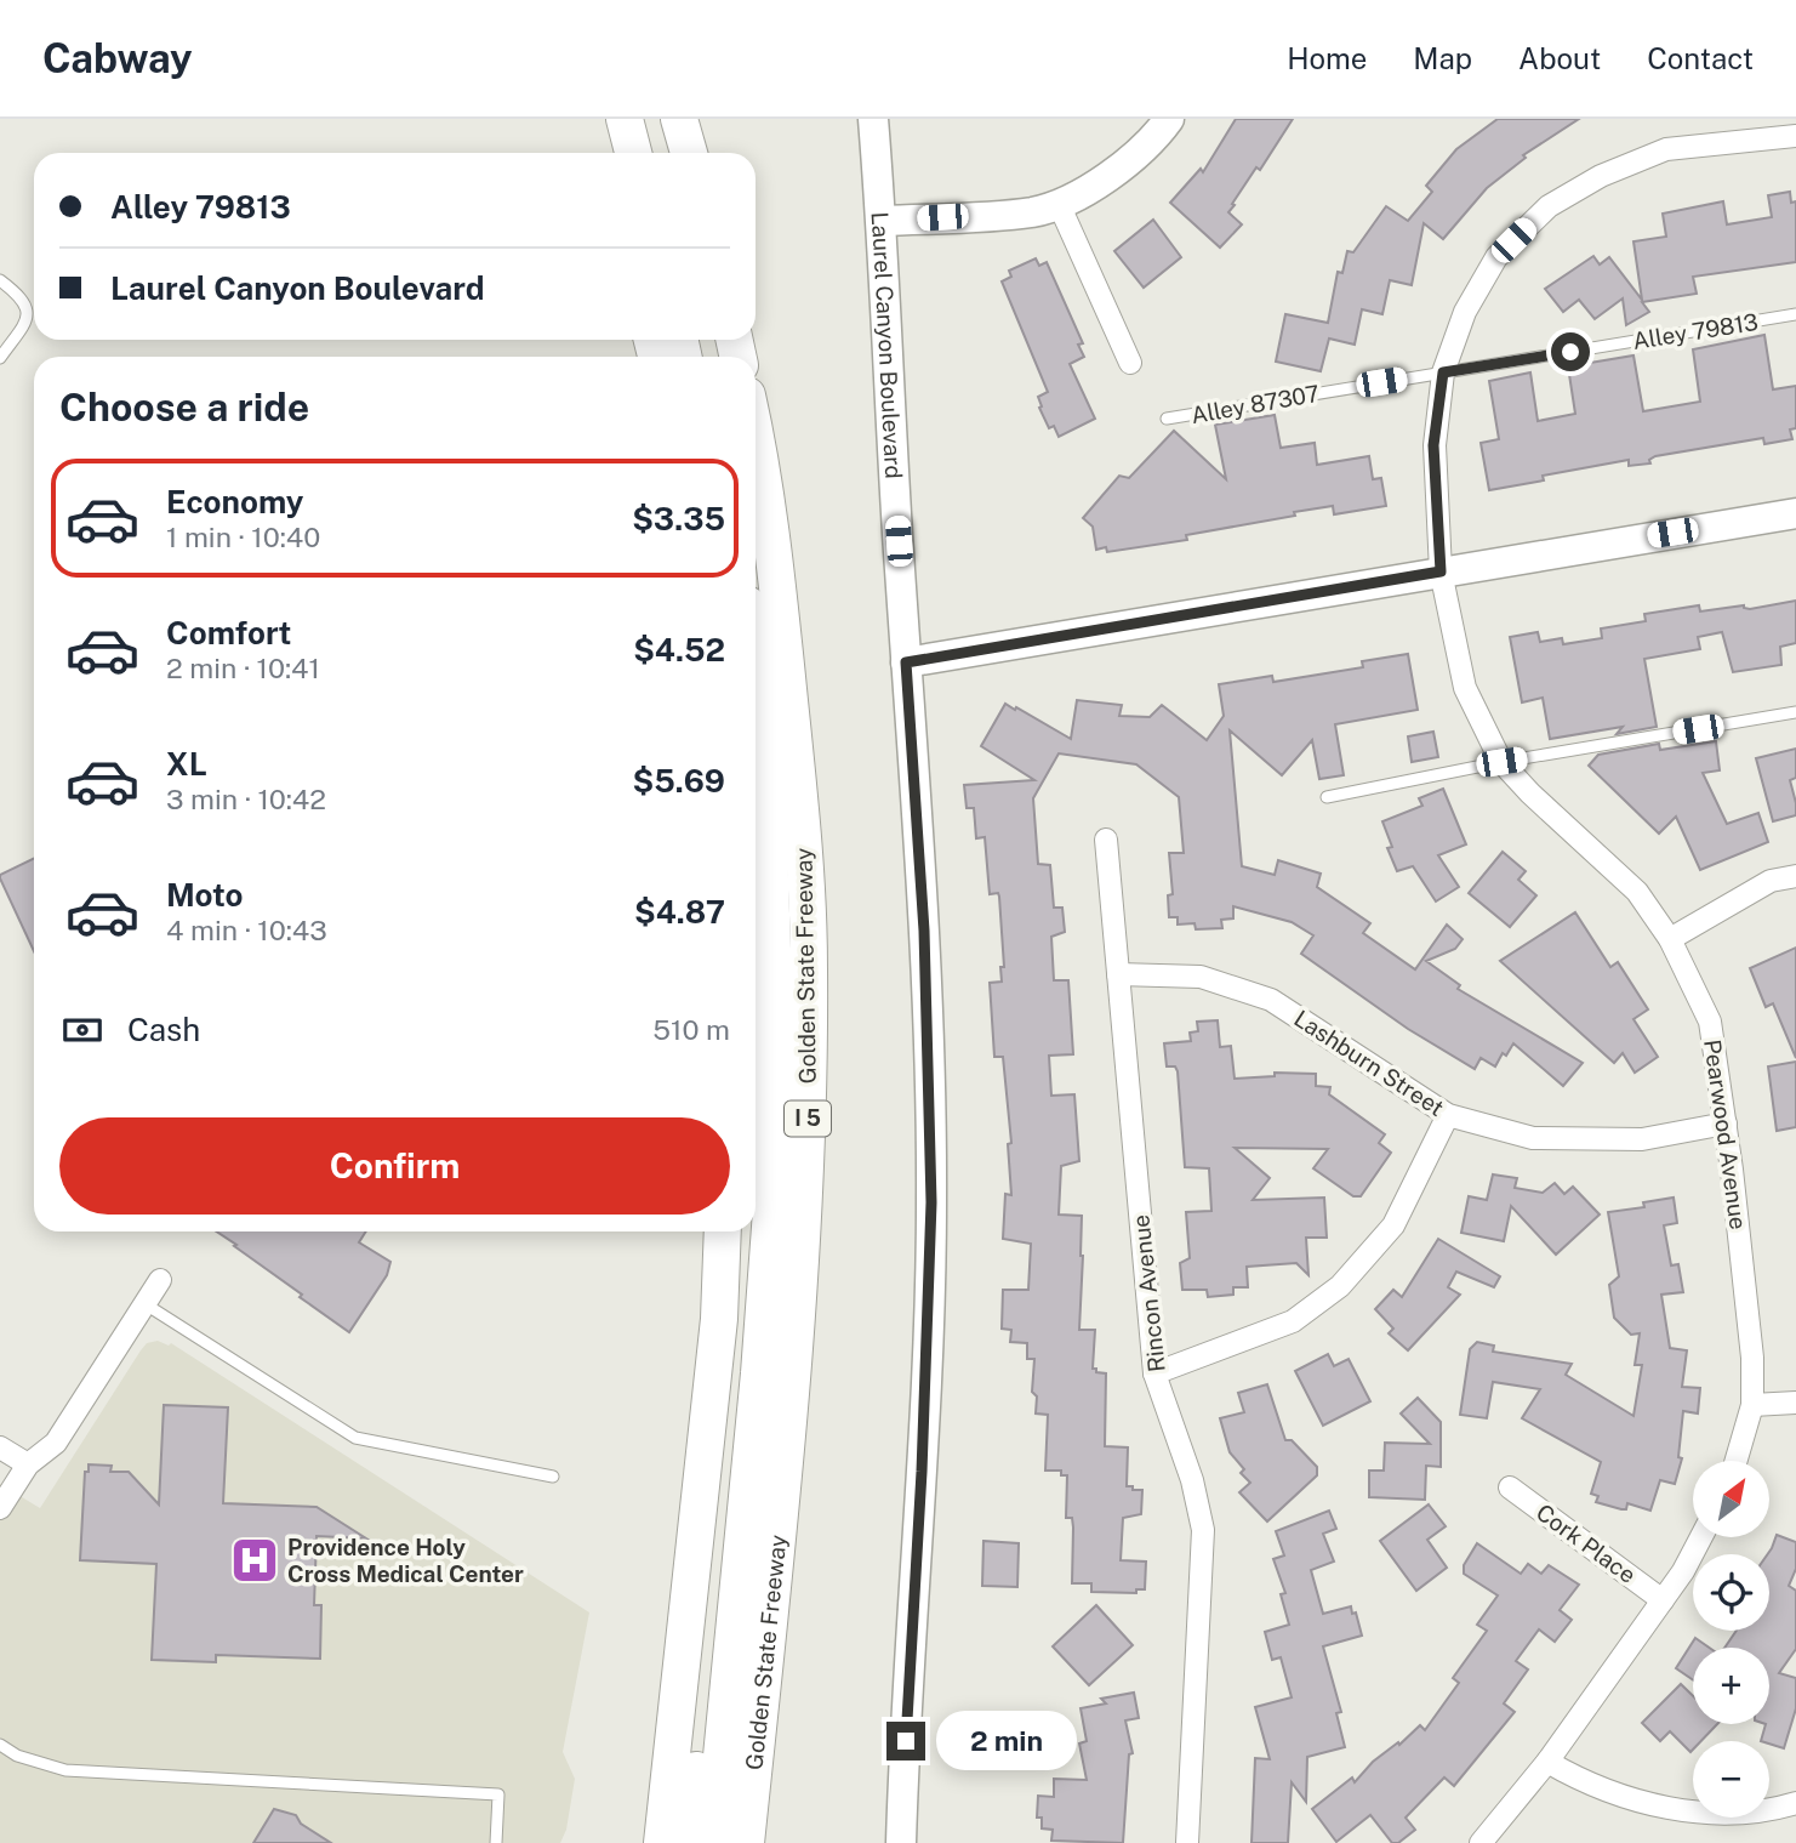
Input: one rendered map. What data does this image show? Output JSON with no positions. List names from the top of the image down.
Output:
{
  "streets": {
    "highway": ["Golden State Freeway", "I 5"],
    "main road": ["Laurel Canyon Boulevard"],
    "street": [
      "Lashburn Street",
      "Pearwood Avenue",
      "Rincon Avenue",
      "Cork Place"
    ],
    "lane": ["Alley 79813", "Alley 87307"]
  },
  "crossings": [
    ["Alley 79813", "Alley 87307"],
    ["Alley 79813", "Pearwood Avenue"],
    ["Alley 87307", "Pearwood Avenue"],
    ["Lashburn Street", "Pearwood Avenue"],
    ["Lashburn Street", "Rincon Avenue"]
  ],
  "places": {
    "hospital": ["Providence Holy Cross Medical Center"]
  },
  "north": "top right",
  "page": {
    "header": "Cabway",
    "nav": [
      "Home",
      "Map",
      "About",
      "Contact"
    ],
    "banner": ["Alley 79813", "Laurel Canyon Boulevard"],
    "heading": "Choose a ride",
    "list": [
      {
        "name": "Economy",
        "note": "1 min · 10:40",
        "value": "$3.35"
      },
      {
        "name": "Comfort",
        "note": "2 min · 10:41",
        "value": "$4.52"
      },
      {
        "name": "XL",
        "note": "3 min · 10:42",
        "value": "$5.69"
      },
      {
        "name": "Moto",
        "note": "4 min · 10:43",
        "value": "$4.87"
      }
    ],
    "pay": ["Cash", "510 m"],
    "buttons": "Confirm",
    "map_buttons": ["+", "−"],
    "bubble": "2 min"
  }
}
